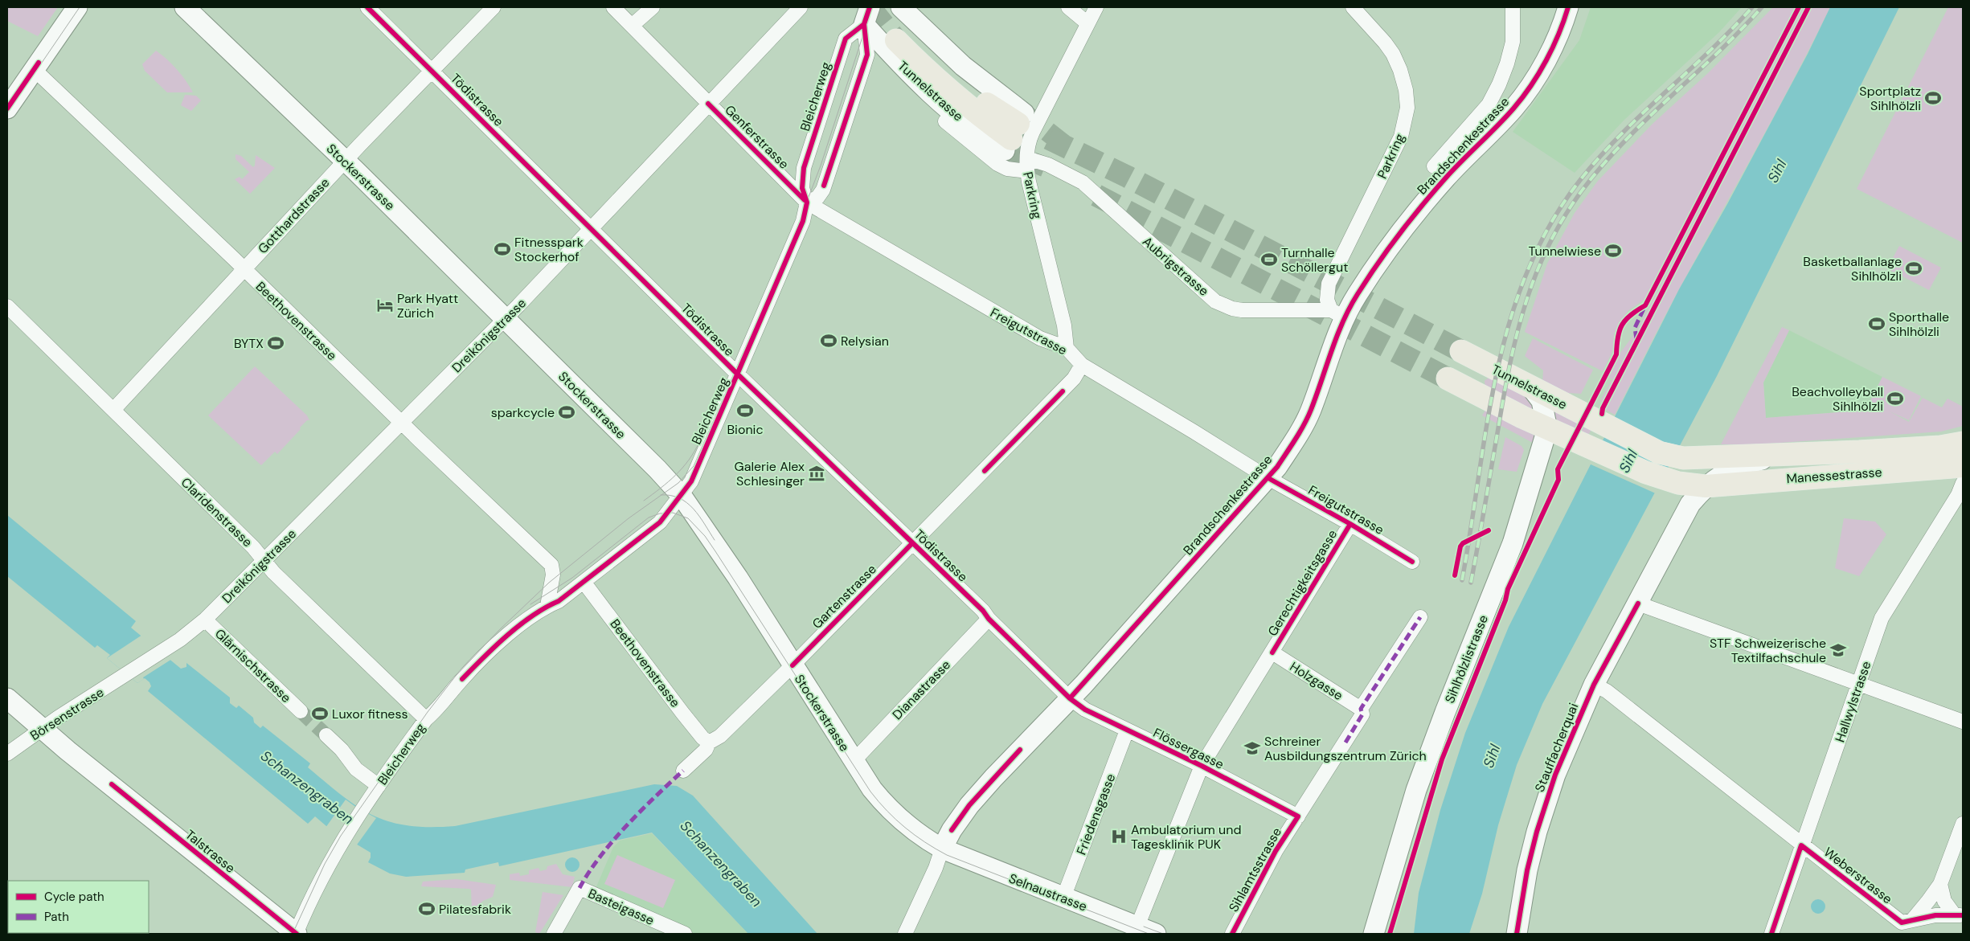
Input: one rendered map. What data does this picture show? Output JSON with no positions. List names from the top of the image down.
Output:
{
  "streets": {
    "main road": ["Tunnelstrasse", "Manessestrasse"],
    "street": [
      "Bleicherweg",
      "Tödistrasse",
      "Genferstrasse",
      "Brandschenkestrasse",
      "Parkring",
      "Stockerstrasse",
      "Gotthardstrasse",
      "Aubrigstrasse",
      "Beethovenstrasse",
      "Freigutstrasse",
      "Dreikönigstrasse",
      "Claridenstrasse",
      "Gerechtigkeitsgasse",
      "Gartenstrasse",
      "Sihlhölzlistrasse",
      "Glärnischstrasse",
      "Holzgasse",
      "Dianastrasse",
      "Hallwylstrasse",
      "Börsenstrasse",
      "Stauffacherquai",
      "Flössergasse",
      "Friedensgasse",
      "Talstrasse",
      "Sihlamtsstrasse",
      "Weberstrasse",
      "Selnaustrasse",
      "Basteigasse"
    ]
  },
  "crossings": [
    ["Tunnelstrasse", "Bleicherweg"],
    ["Tunnelstrasse", "Manessestrasse"],
    ["Tunnelstrasse", "Sihlhölzlistrasse"],
    ["Bleicherweg", "Tödistrasse"],
    ["Bleicherweg", "Genferstrasse"],
    ["Bleicherweg", "Stockerstrasse"],
    ["Bleicherweg", "Beethovenstrasse"],
    ["Bleicherweg", "Freigutstrasse"],
    ["Bleicherweg", "Claridenstrasse"],
    ["Bleicherweg", "Talstrasse"],
    ["Tödistrasse", "Brandschenkestrasse"],
    ["Tödistrasse", "Gotthardstrasse"],
    ["Tödistrasse", "Dreikönigstrasse"],
    ["Tödistrasse", "Gartenstrasse"],
    ["Tödistrasse", "Dianastrasse"],
    ["Tödistrasse", "Flössergasse"],
    ["Genferstrasse", "Freigutstrasse"],
    ["Genferstrasse", "Dreikönigstrasse"],
    ["Brandschenkestrasse", "Parkring"],
    ["Brandschenkestrasse", "Stockerstrasse"],
    ["Brandschenkestrasse", "Aubrigstrasse"],
    ["Brandschenkestrasse", "Freigutstrasse"],
    ["Brandschenkestrasse", "Flössergasse"],
    ["Brandschenkestrasse", "Selnaustrasse"],
    ["Parkring", "Aubrigstrasse"],
    ["Parkring", "Freigutstrasse"],
    ["Stockerstrasse", "Gotthardstrasse"],
    ["Stockerstrasse", "Dreikönigstrasse"],
    ["Stockerstrasse", "Gartenstrasse"],
    ["Stockerstrasse", "Dianastrasse"],
    ["Stockerstrasse", "Selnaustrasse"],
    ["Gotthardstrasse", "Beethovenstrasse"],
    ["Gotthardstrasse", "Claridenstrasse"],
    ["Beethovenstrasse", "Dreikönigstrasse"],
    ["Beethovenstrasse", "Gartenstrasse"],
    ["Freigutstrasse", "Gerechtigkeitsgasse"],
    ["Freigutstrasse", "Gartenstrasse"],
    ["Dreikönigstrasse", "Claridenstrasse"],
    ["Dreikönigstrasse", "Glärnischstrasse"],
    ["Dreikönigstrasse", "Börsenstrasse"],
    ["Manessestrasse", "Sihlhölzlistrasse"],
    ["Manessestrasse", "Stauffacherquai"],
    ["Gerechtigkeitsgasse", "Holzgasse"],
    ["Gerechtigkeitsgasse", "Flössergasse"],
    ["Gerechtigkeitsgasse", "Selnaustrasse"],
    ["Holzgasse", "Sihlamtsstrasse"],
    ["Hallwylstrasse", "Weberstrasse"],
    ["Börsenstrasse", "Talstrasse"],
    ["Stauffacherquai", "Weberstrasse"],
    ["Flössergasse", "Friedensgasse"],
    ["Flössergasse", "Sihlamtsstrasse"],
    ["Friedensgasse", "Selnaustrasse"]
  ],
  "water": ["Sihl", "Schanzengraben"],
  "places": {
    "sports": [
      "Sportplatz Sihlhölzli",
      "Fitnesspark Stockerhof",
      "Tunnelwiese",
      "Turnhalle Schöllergut",
      "Basketballanlage Sihlhölzli",
      "Sporthalle Sihlhölzli",
      "Relysian",
      "BYTX",
      "Beachvolleyball Sihlhölzli",
      "Bionic",
      "sparkcycle",
      "Luxor fitness",
      "Pilatesfabrik"
    ],
    "hotel": ["Park Hyatt Zürich"],
    "museum": ["Galerie Alex Schlesinger"],
    "school or university": ["STF Schweizerische Textilfachschule", "Schreiner Ausbildungszentrum Zürich"],
    "hospital": ["Ambulatorium und Tagesklinik PUK"]
  },
  "legend": ["Cycle path", "Path"]
}
